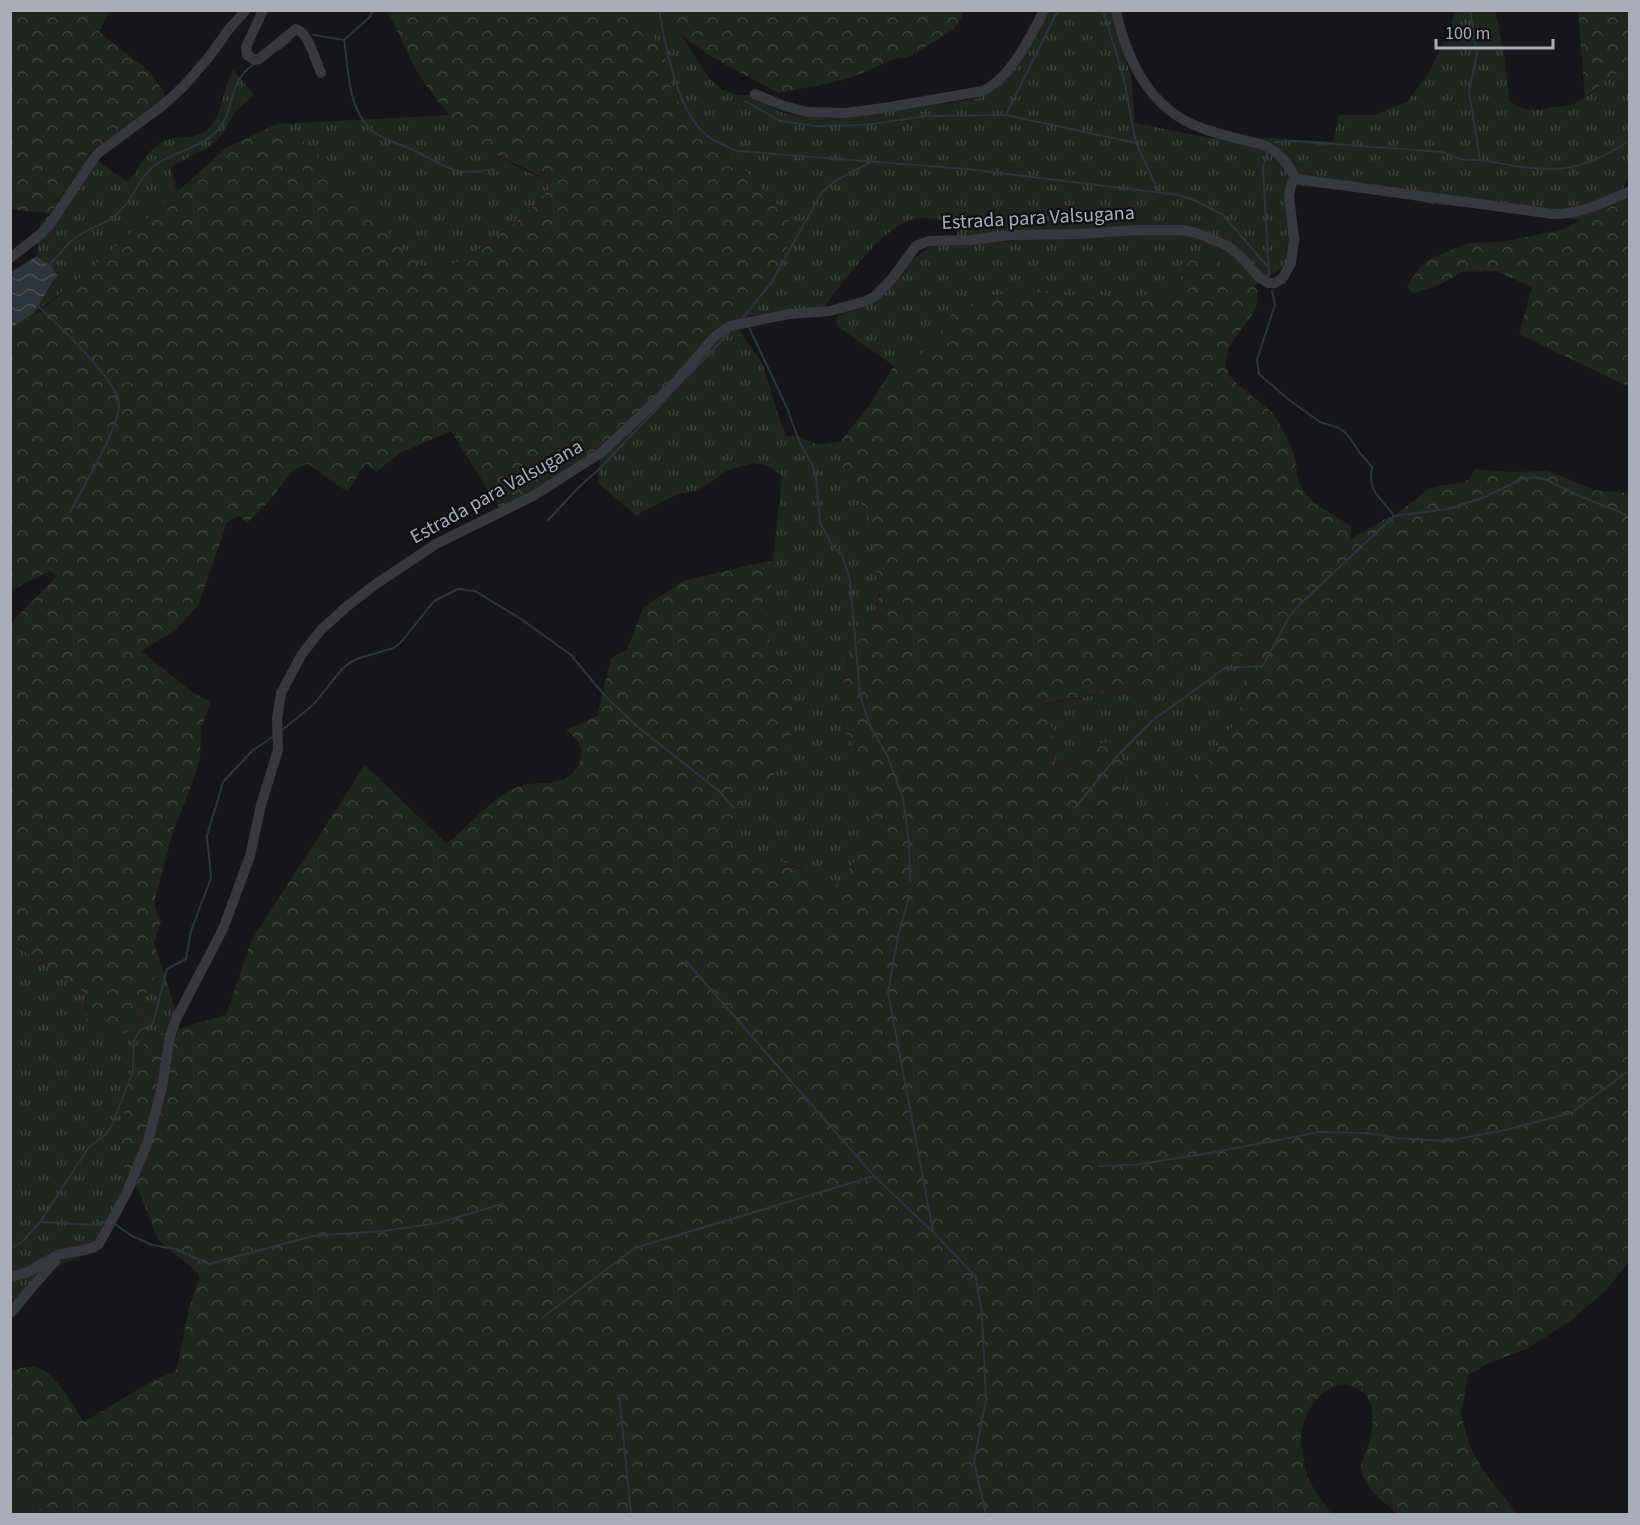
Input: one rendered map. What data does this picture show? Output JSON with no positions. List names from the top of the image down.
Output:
{
  "streets": {
    "street": ["Estrada para Valsugana"]
  },
  "scale_bar": "100 m"
}
